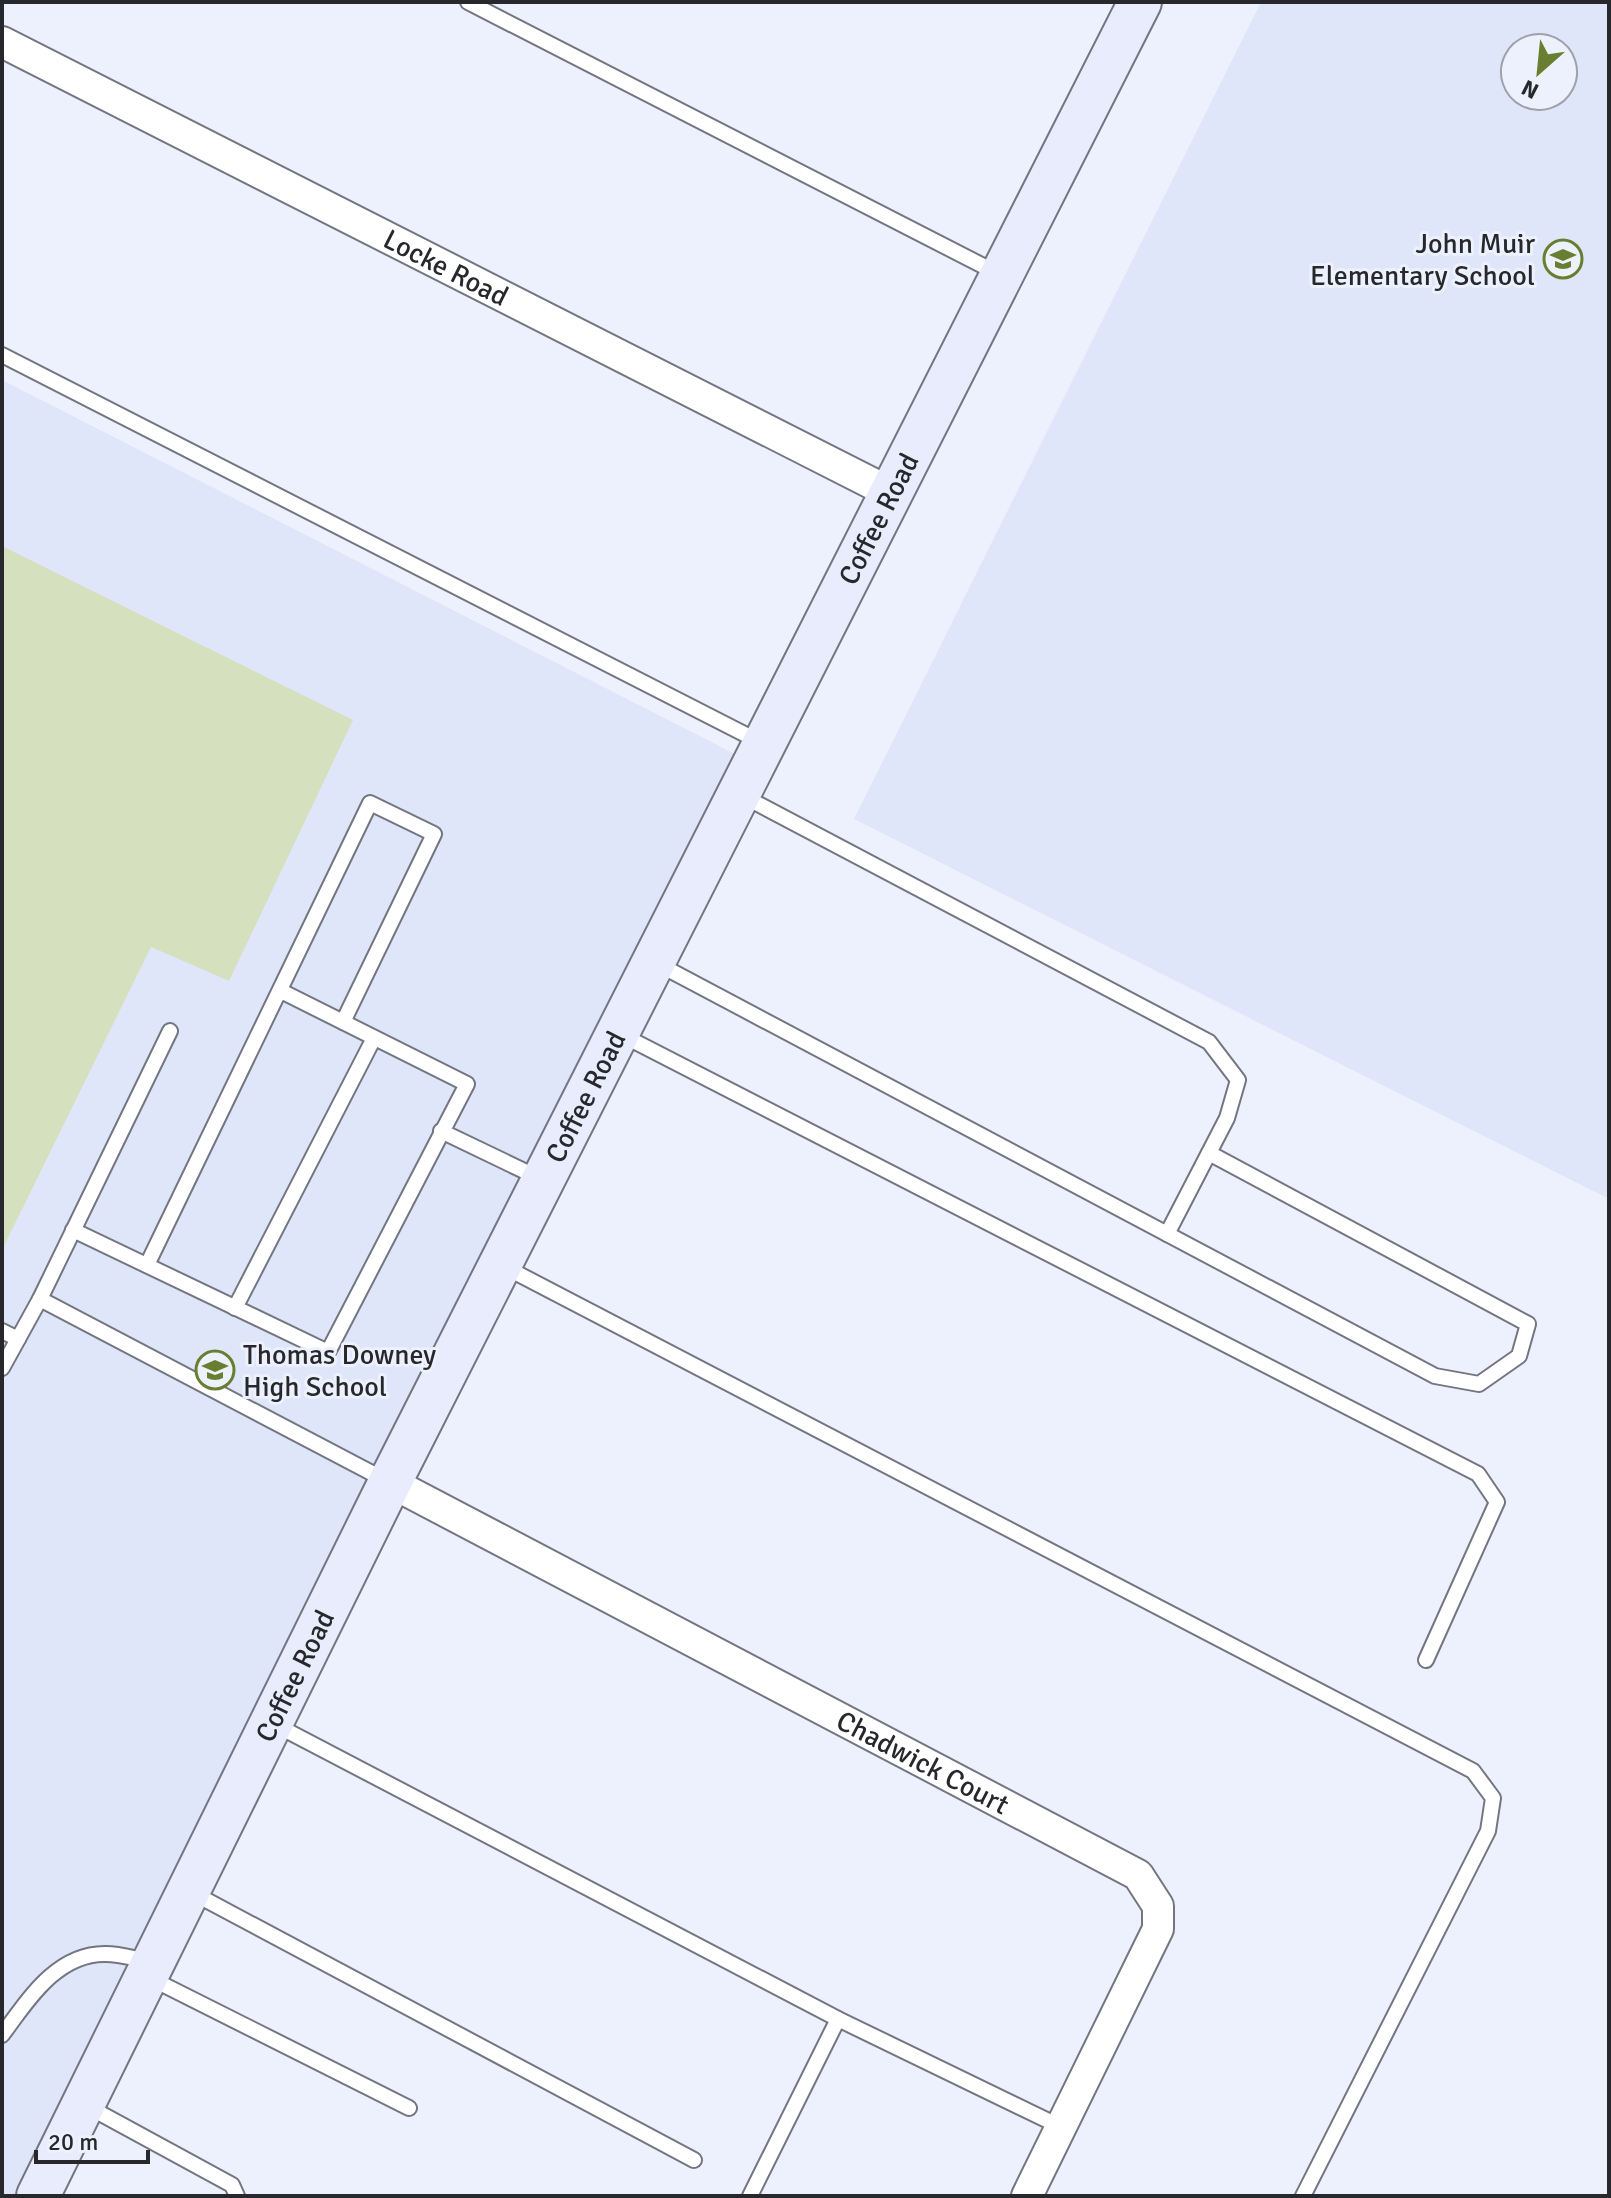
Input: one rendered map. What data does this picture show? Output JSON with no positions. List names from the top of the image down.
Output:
{
  "streets": {
    "main road": ["Coffee Road"],
    "street": ["Locke Road", "Chadwick Court"]
  },
  "crossings": [
    ["Locke Road", "Coffee Road"],
    ["Coffee Road", "Chadwick Court"]
  ],
  "places": {
    "school or university": ["John Muir Elementary School", "Thomas Downey High School"]
  },
  "scale_bar": "20 m",
  "north": "bottom left"
}
